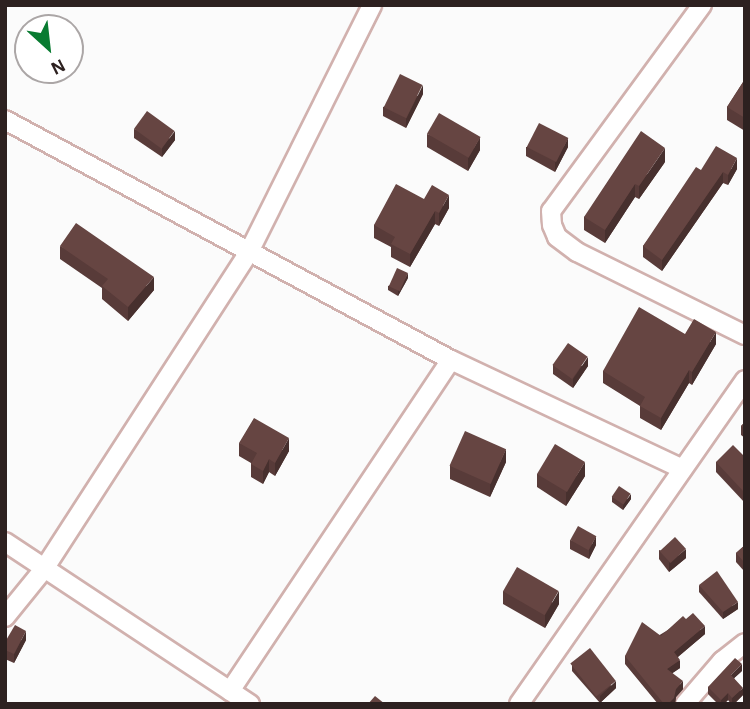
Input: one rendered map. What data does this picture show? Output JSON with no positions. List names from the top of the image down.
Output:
{
  "north": "bottom right"
}
